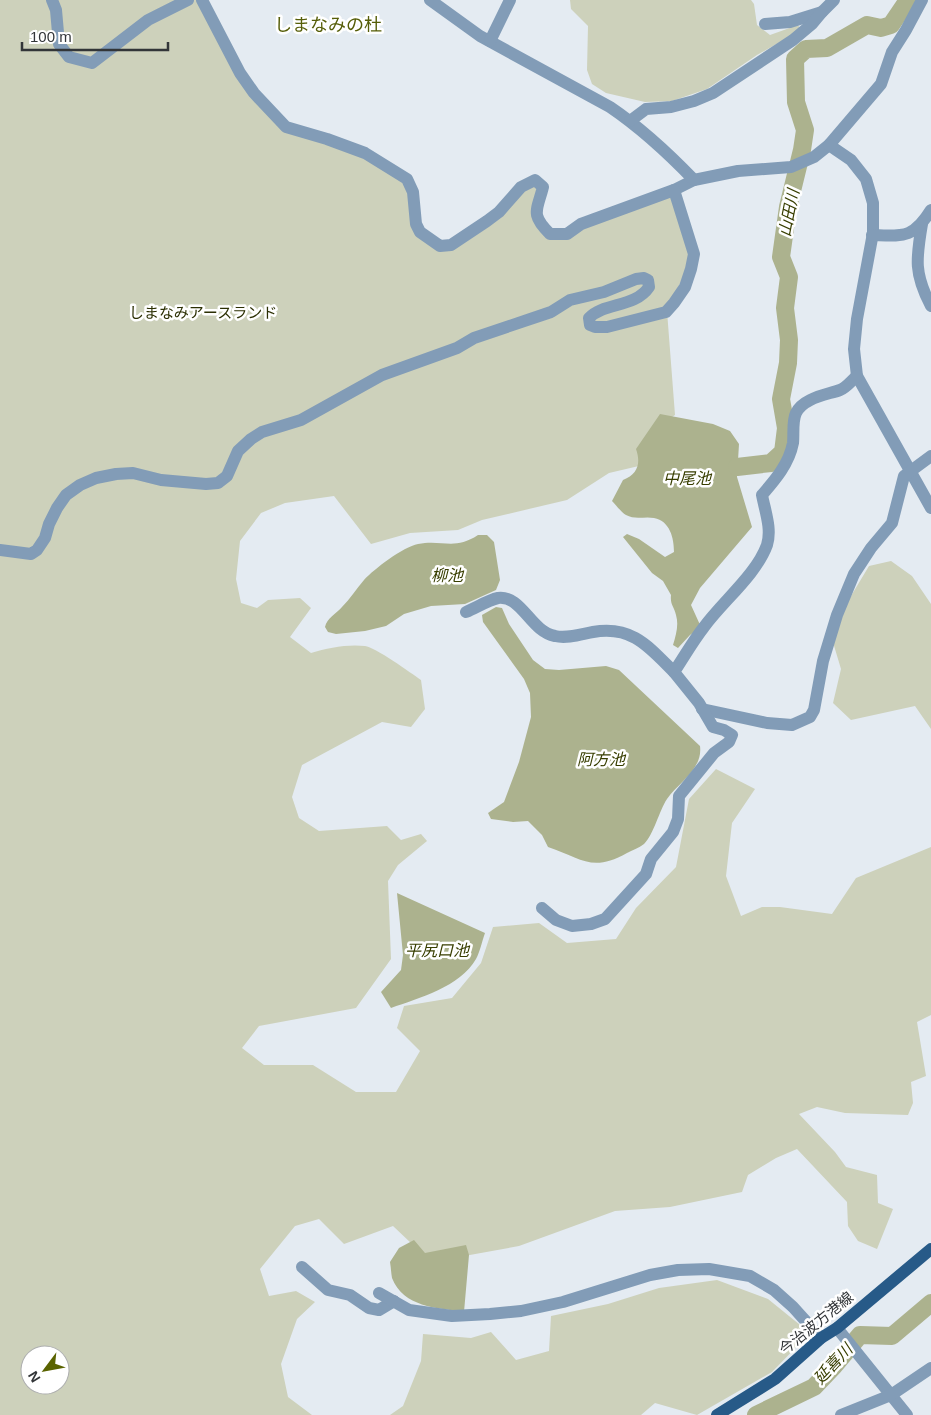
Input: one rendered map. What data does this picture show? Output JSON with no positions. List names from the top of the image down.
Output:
{
  "streets": {
    "main road": ["今治波方港線"]
  },
  "districts": ["しまなみの杜"],
  "water": [
    "山田川",
    "中尾池",
    "柳池",
    "阿方池",
    "平尻口池",
    "延喜川"
  ],
  "parks": ["しまなみアースランド"],
  "scale_bar": "100 m",
  "north": "bottom left"
}
